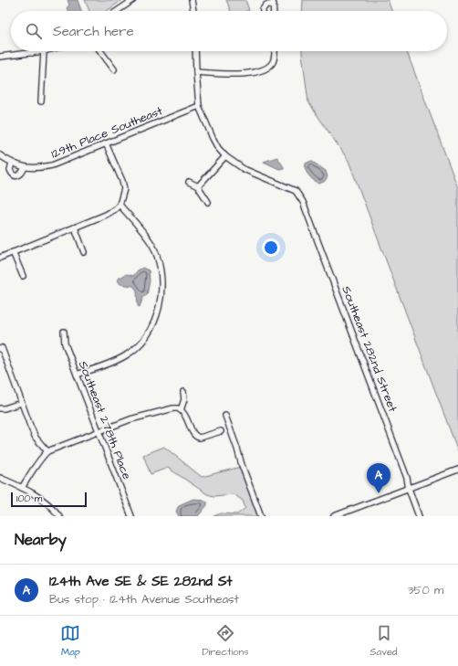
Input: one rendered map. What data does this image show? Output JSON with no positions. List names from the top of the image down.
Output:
{
  "streets": {
    "street": ["129th Place Southeast", "Southeast 282nd Street", "Southeast 278th Place"]
  },
  "scale_bar": "100 m",
  "page": {
    "search": "Search here",
    "pins": "A",
    "scale": "100 m",
    "heading": "Nearby",
    "list": [
      {
        "mark": "A",
        "name": "124th Ave SE & SE 282nd St",
        "note": "Bus stop · 124th Avenue Southeast",
        "value": "350 m"
      }
    ],
    "nav": ["Map", "Directions", "Saved"]
  }
}
